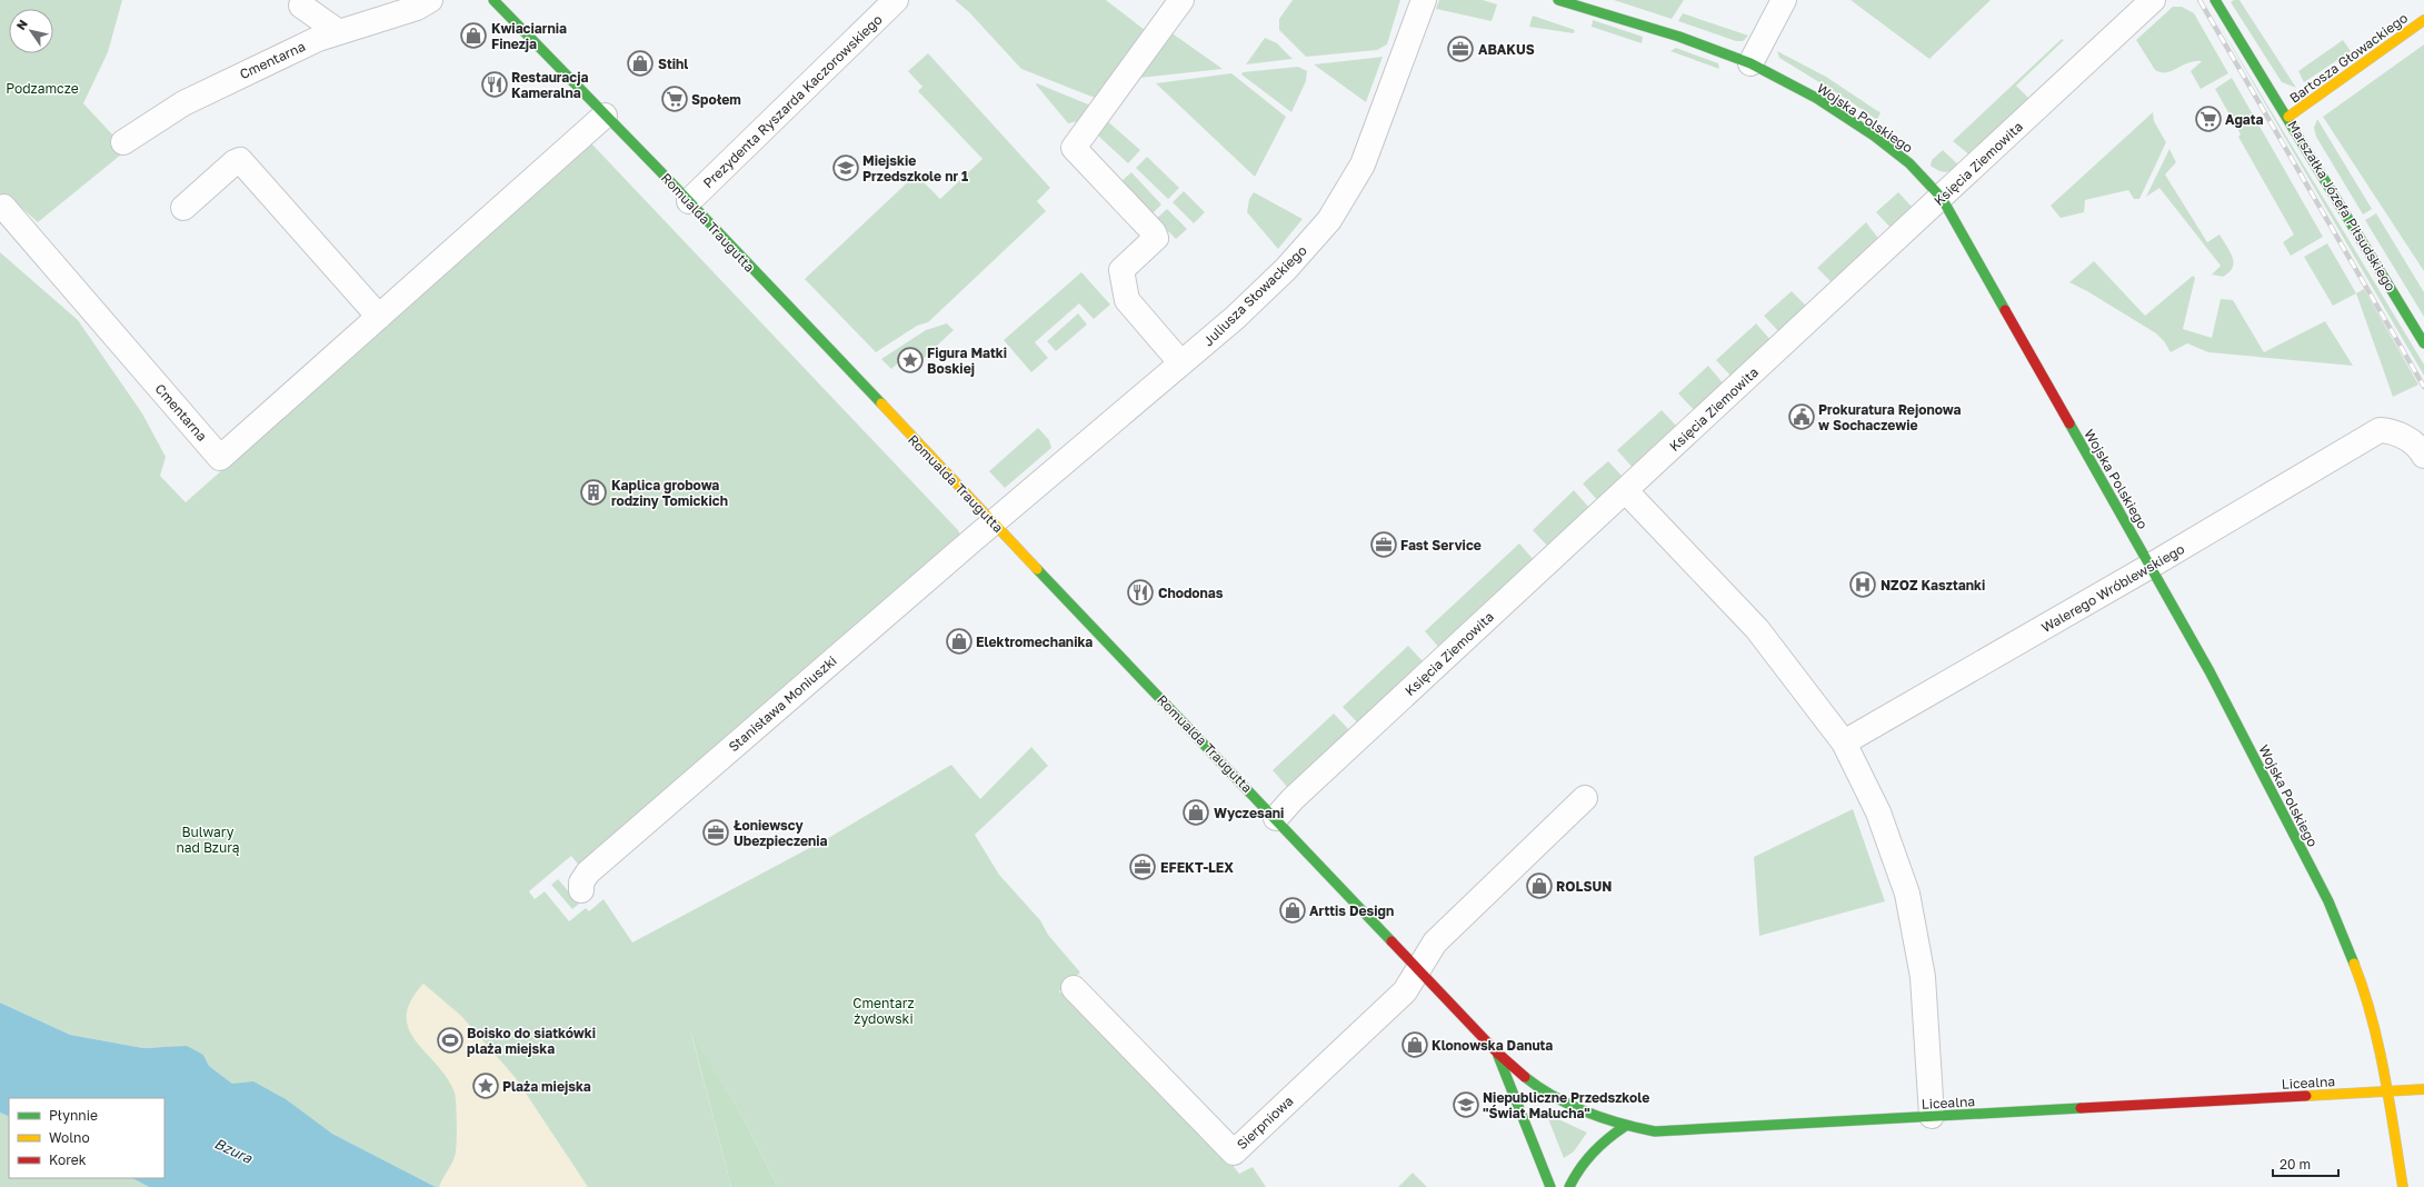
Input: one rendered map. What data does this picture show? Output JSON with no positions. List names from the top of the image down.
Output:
{
  "streets": {
    "street": [
      "Bartosza Głowackiego",
      "Cmentarna",
      "Prezydenta Ryszarda Kaczorowskiego",
      "Wojska Polskiego",
      "Księcia Ziemowita",
      "Marszałka Józefa Piłsudskiego",
      "Romualda Traugutta",
      "Juliusza Słowackiego",
      "Walerego Wróblewskiego",
      "Stanisława Moniuszki",
      "Licealna",
      "Sierpniowa"
    ]
  },
  "crossings": [
    ["Bartosza Głowackiego", "Marszałka Józefa Piłsudskiego"],
    ["Cmentarna", "Romualda Traugutta"],
    ["Prezydenta Ryszarda Kaczorowskiego", "Romualda Traugutta"],
    ["Wojska Polskiego", "Księcia Ziemowita"],
    ["Wojska Polskiego", "Walerego Wróblewskiego"],
    ["Wojska Polskiego", "Licealna"],
    ["Księcia Ziemowita", "Romualda Traugutta"],
    ["Romualda Traugutta", "Juliusza Słowackiego"],
    ["Romualda Traugutta", "Stanisława Moniuszki"],
    ["Romualda Traugutta", "Licealna"],
    ["Romualda Traugutta", "Sierpniowa"],
    ["Juliusza Słowackiego", "Stanisława Moniuszki"]
  ],
  "water": ["Bzura"],
  "parks": ["Podzamcze", "Bulwary nad Bzurą", "Cmentarz żydowski"],
  "places": {
    "shop": [
      "Kwiaciarnia Finezja",
      "Stihl",
      "Elektromechanika",
      "Wyczesani",
      "ROLSUN",
      "Arttis Design",
      "Klonowska Danuta"
    ],
    "office": [
      "ABAKUS",
      "Fast Service",
      "Łoniewscy Ubezpieczenia",
      "EFEKT-LEX"
    ],
    "restaurant": ["Restauracja Kameralna", "Chodonas"],
    "supermarket": ["Społem", "Agata"],
    "school or university": ["Miejskie Przedszkole nr 1", "Niepubliczne Przedszkole \"Świat Malucha\""],
    "place": ["Figura Matki Boskiej", "Plaża miejska"],
    "public building": ["Prokuratura Rejonowa w Sochaczewie"],
    "building": ["Kaplica grobowa rodziny Tomickich"],
    "hospital": ["NZOZ Kasztanki"],
    "sports": ["Boisko do siatkówki plaża miejska"]
  },
  "legend": ["Płynnie", "Wolno", "Korek"],
  "scale_bar": "20 m",
  "north": "top left"
}
